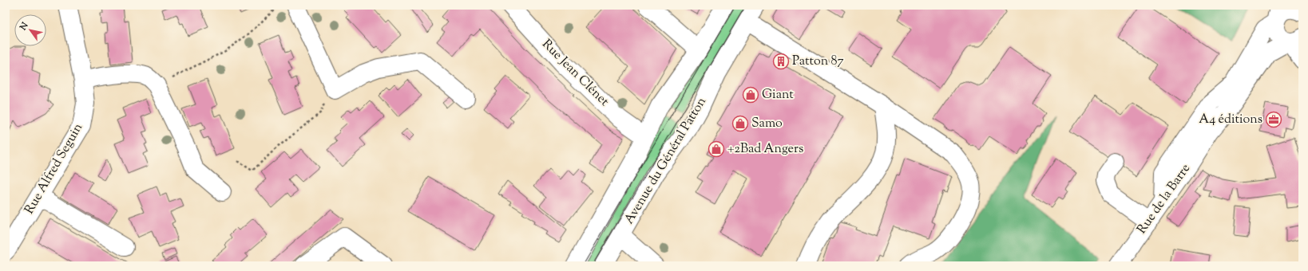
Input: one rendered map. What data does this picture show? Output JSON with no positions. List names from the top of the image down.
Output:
{
  "streets": {
    "street": [
      "Rue Jean Clénet",
      "Avenue du Général Patton",
      "Rue Alfred Seguin",
      "Rue de la Barre"
    ]
  },
  "crossings": [
    ["Rue Jean Clénet", "Avenue du Général Patton"]
  ],
  "places": {
    "building": ["Patton 87"],
    "shop": ["Giant", "Samo", "+2Bad Angers"],
    "office": ["A4 éditions"]
  },
  "north": "top left"
}
